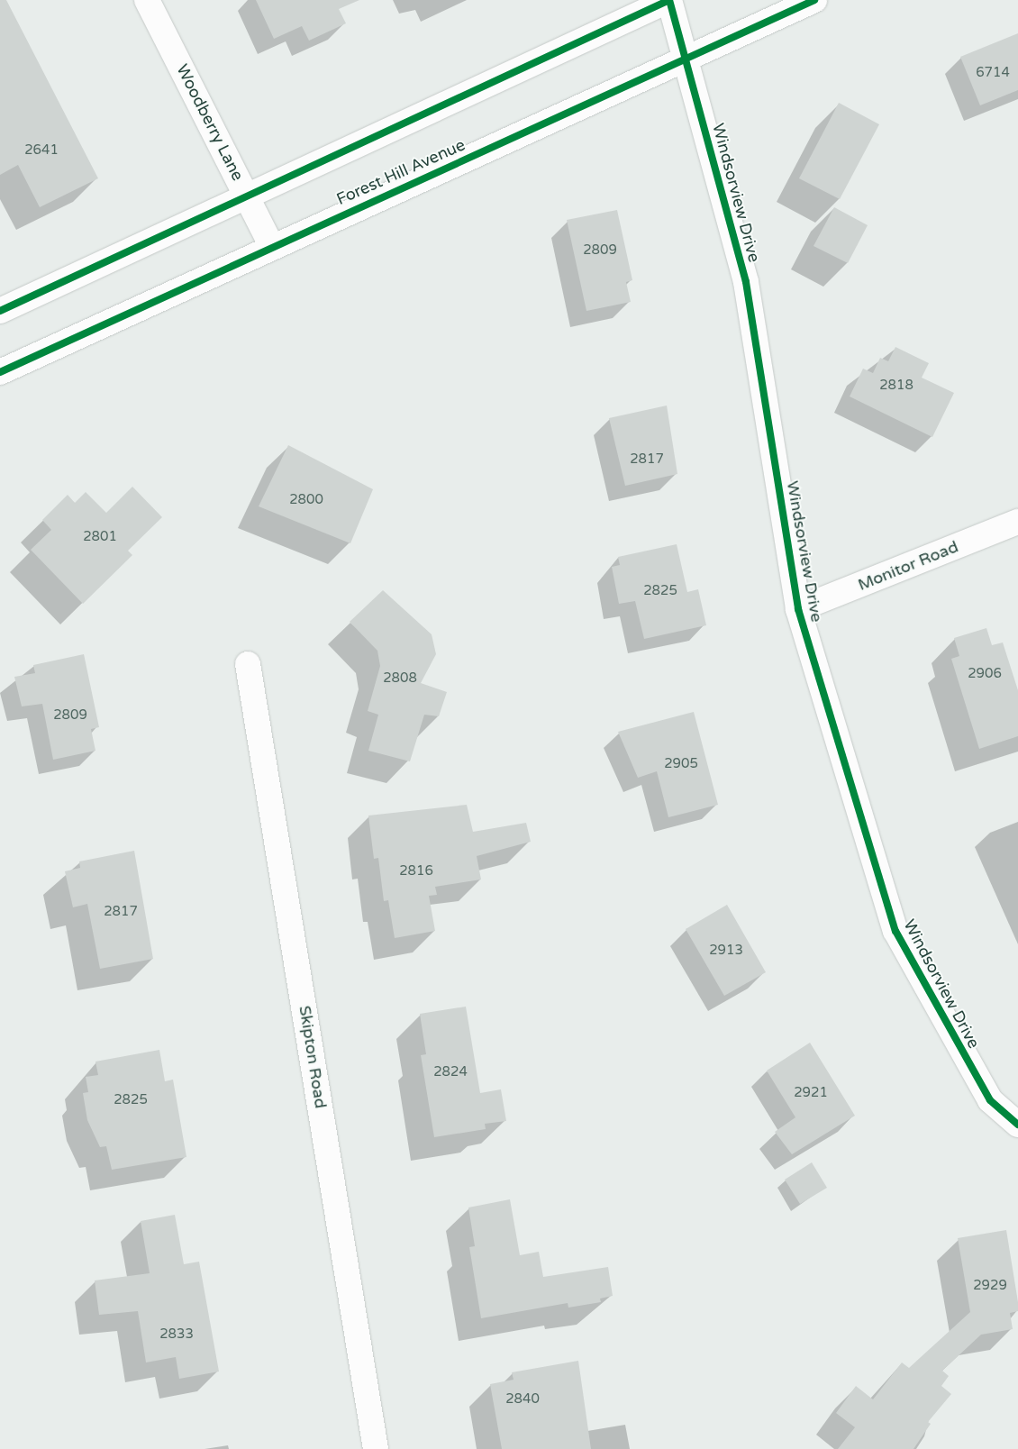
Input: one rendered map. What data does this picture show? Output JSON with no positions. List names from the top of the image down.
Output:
{
  "streets": {
    "street": [
      "Woodberry Lane",
      "Forest Hill Avenue",
      "Windsorview Drive",
      "Monitor Road",
      "Skipton Road"
    ]
  },
  "crossings": [
    ["Woodberry Lane", "Forest Hill Avenue"],
    ["Forest Hill Avenue", "Windsorview Drive"],
    ["Windsorview Drive", "Monitor Road"]
  ],
  "house_numbers": [
    "6714",
    "2641",
    "2809",
    "2818",
    "2817",
    "2800",
    "2801",
    "2825",
    "2906",
    "2808",
    "2809",
    "2905",
    "2816",
    "2817",
    "2913",
    "2824",
    "2921",
    "2825",
    "2929",
    "2833",
    "2840"
  ]
}
